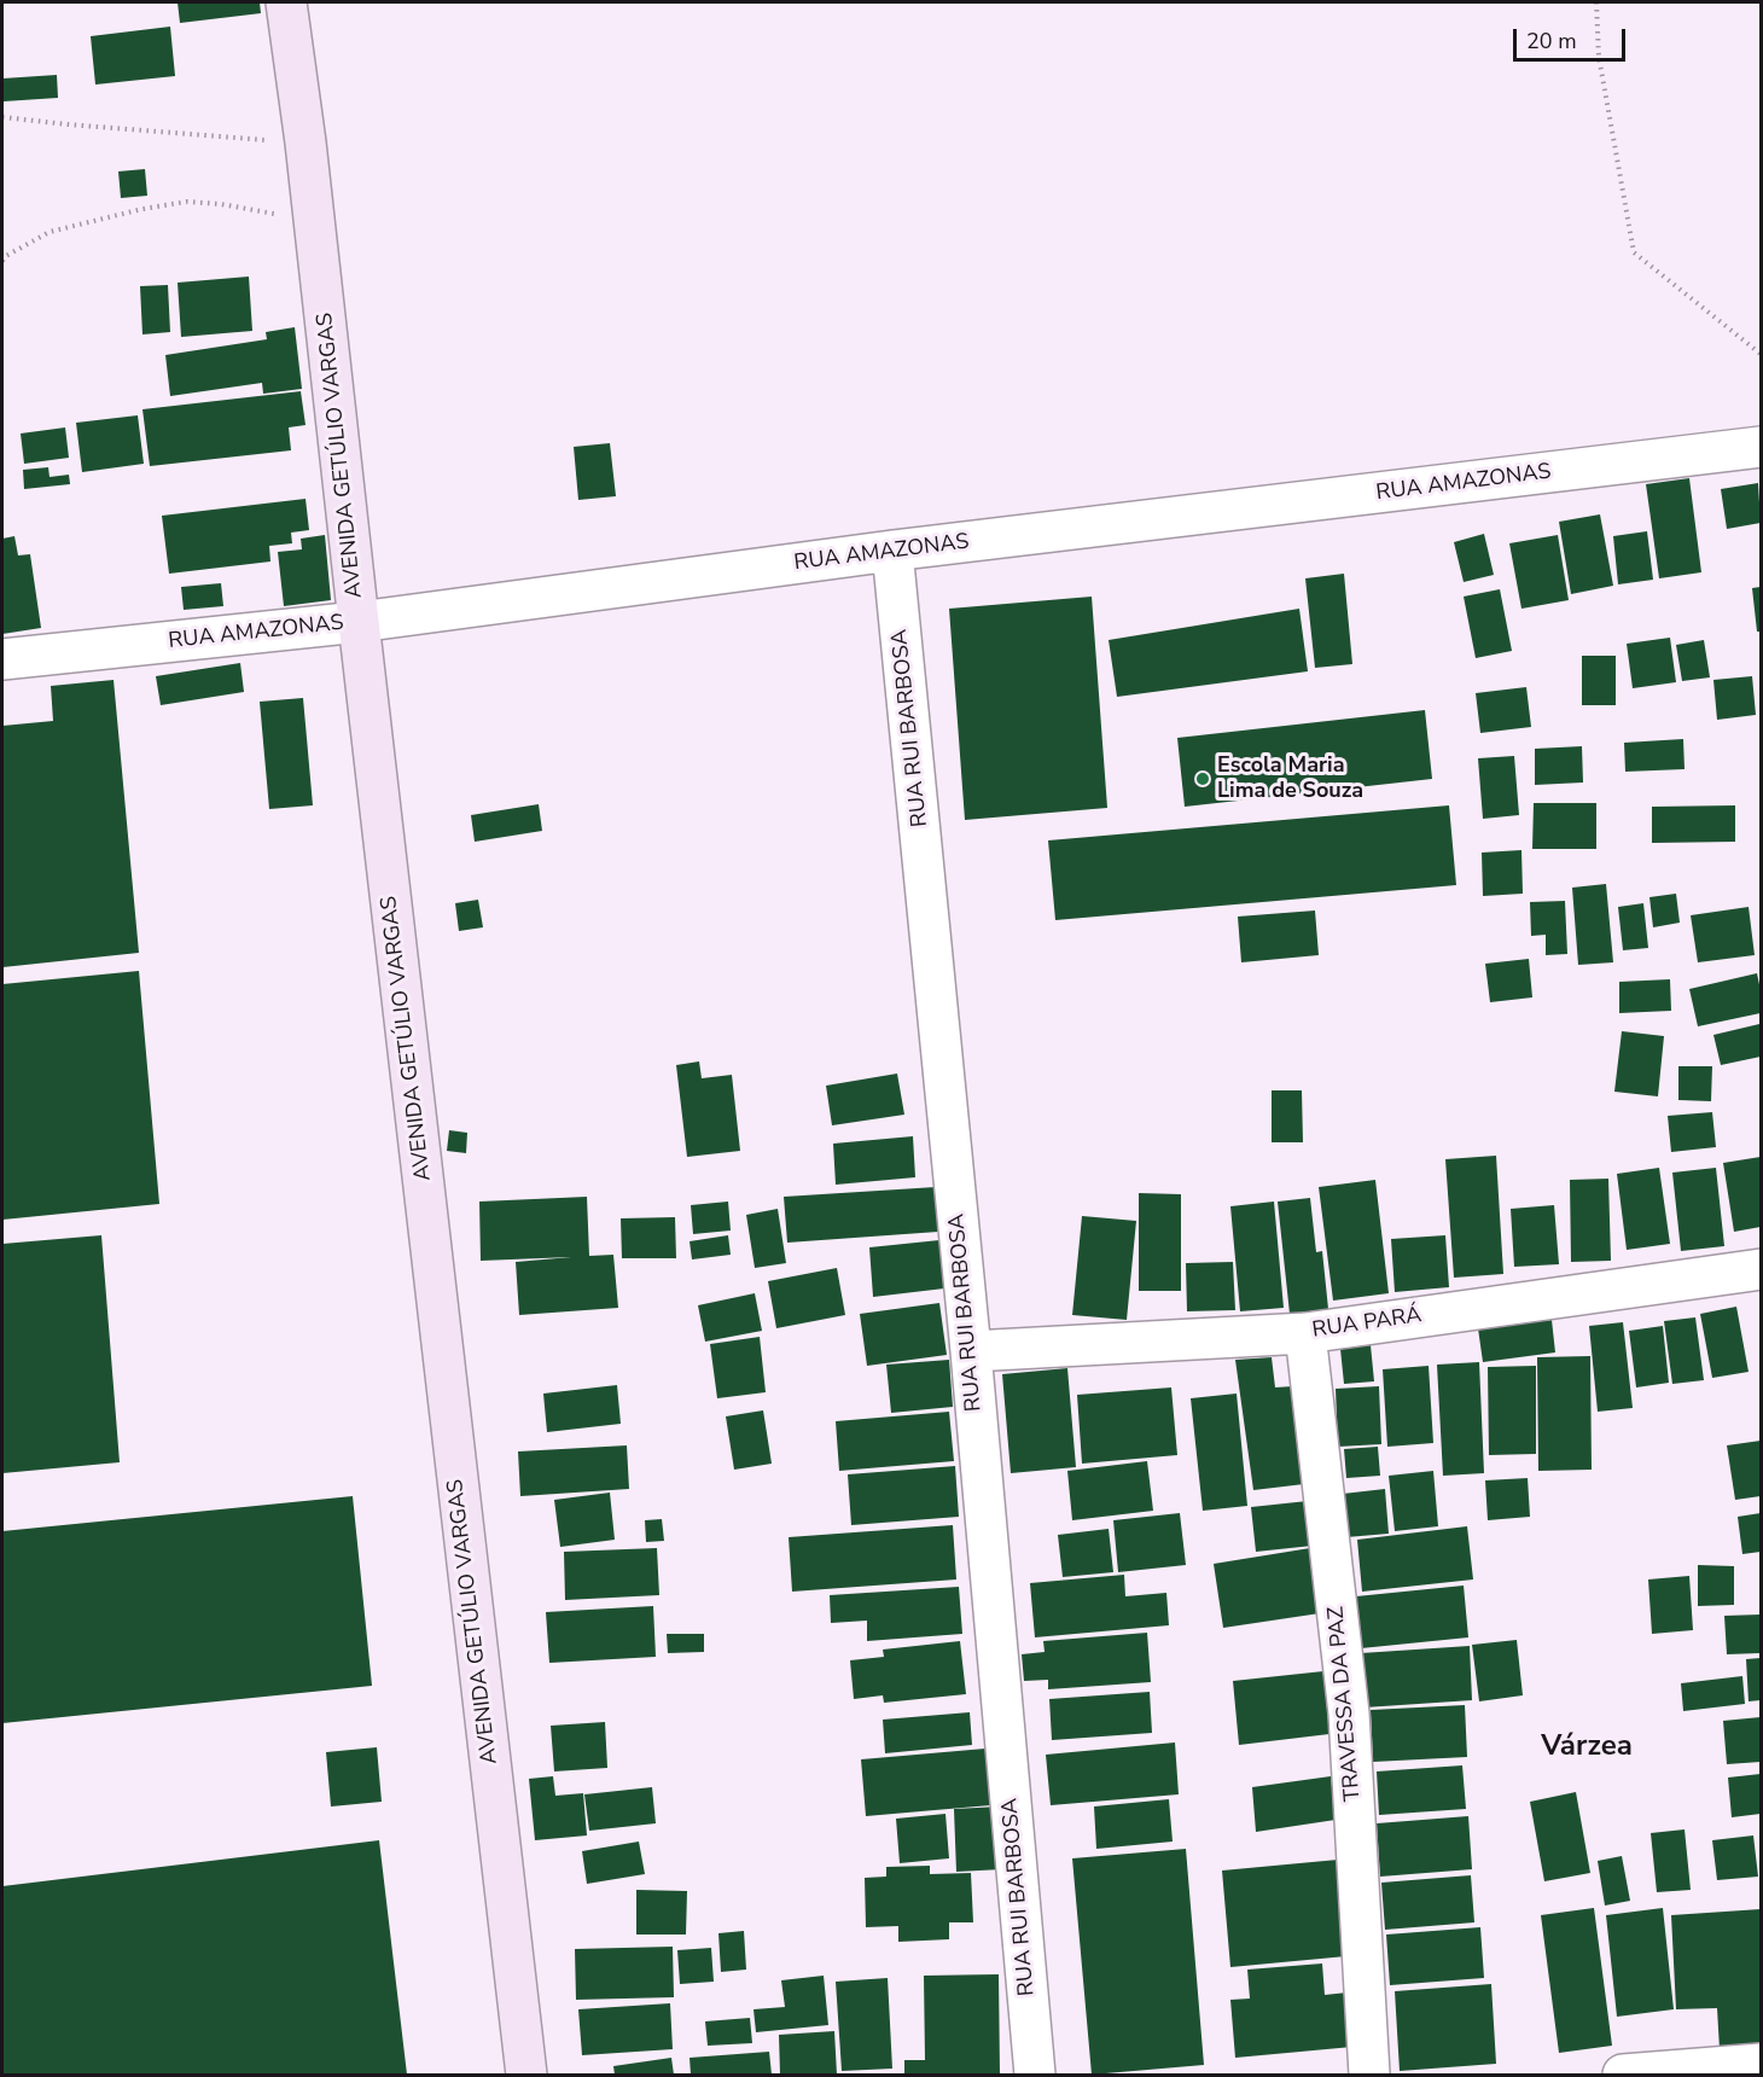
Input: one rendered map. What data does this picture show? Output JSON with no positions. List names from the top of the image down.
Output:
{
  "streets": {
    "street": [
      "AVENIDA GETÚLIO VARGAS",
      "RUA AMAZONAS",
      "RUA RUI BARBOSA",
      "RUA PARÁ",
      "TRAVESSA DA PAZ"
    ]
  },
  "crossings": [
    ["AVENIDA GETÚLIO VARGAS", "RUA AMAZONAS"],
    ["RUA AMAZONAS", "RUA RUI BARBOSA"],
    ["RUA RUI BARBOSA", "RUA PARÁ"],
    ["RUA PARÁ", "TRAVESSA DA PAZ"]
  ],
  "districts": ["Várzea"],
  "places": ["Escola Maria Lima de Souza"],
  "scale_bar": "20 m"
}
